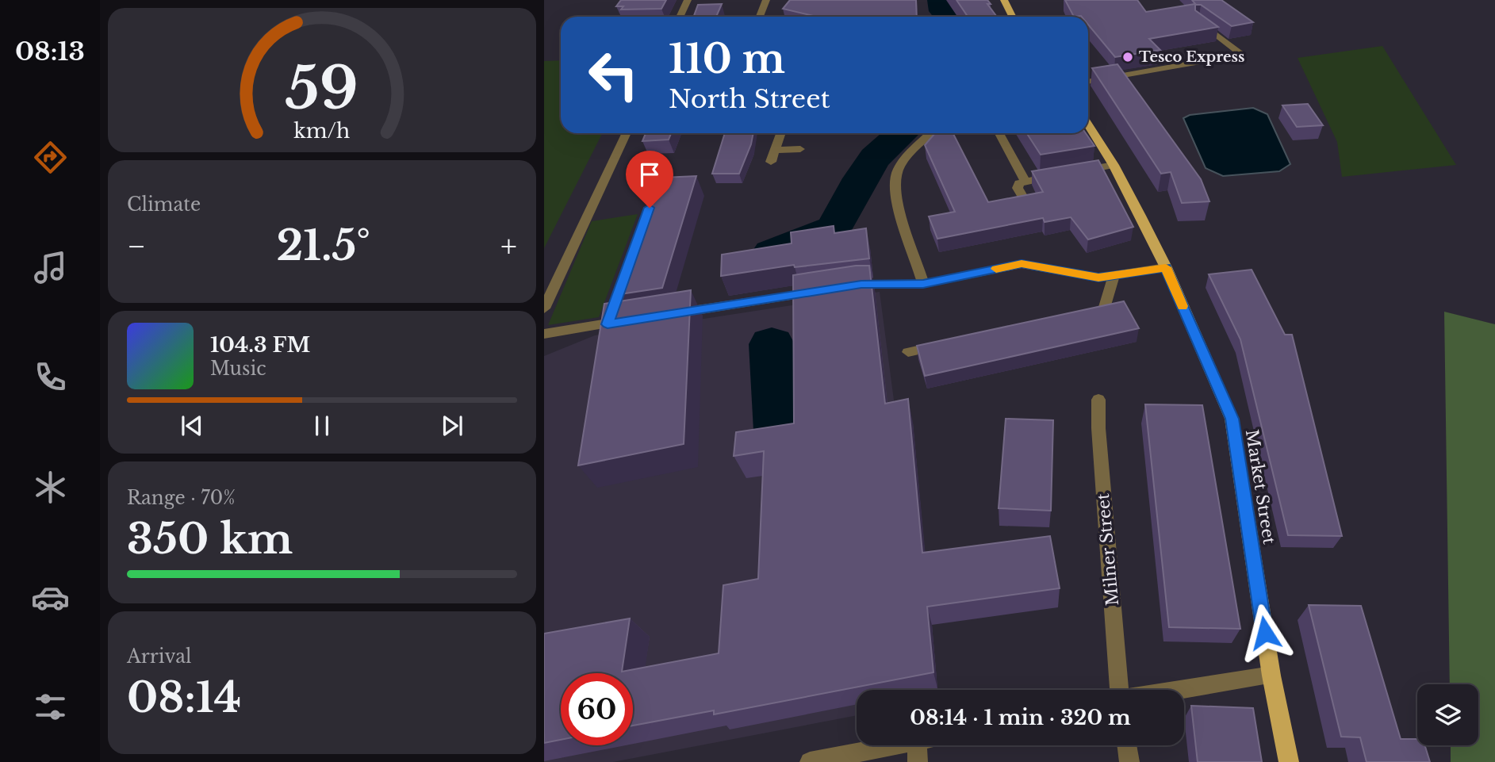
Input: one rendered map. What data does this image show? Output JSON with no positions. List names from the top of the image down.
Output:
{
  "streets": {
    "main road": ["Market Street"],
    "street": ["Milner Street"]
  },
  "places": ["Tesco Express"],
  "page": {
    "tabs": "08:13",
    "turn": ["110 m", "North Street"],
    "tile": [
      "Climate",
      ["Range · 70%", "350 km"],
      ["Arrival", "08:14"]
    ],
    "heat": ["−", "21.5°", "+"],
    "song": ["104.3 FM", "Music"],
    "limit": "60",
    "trip": "08:14 · 1 min · 320 m",
    "gauge": ["59", "km/h"]
  }
}
